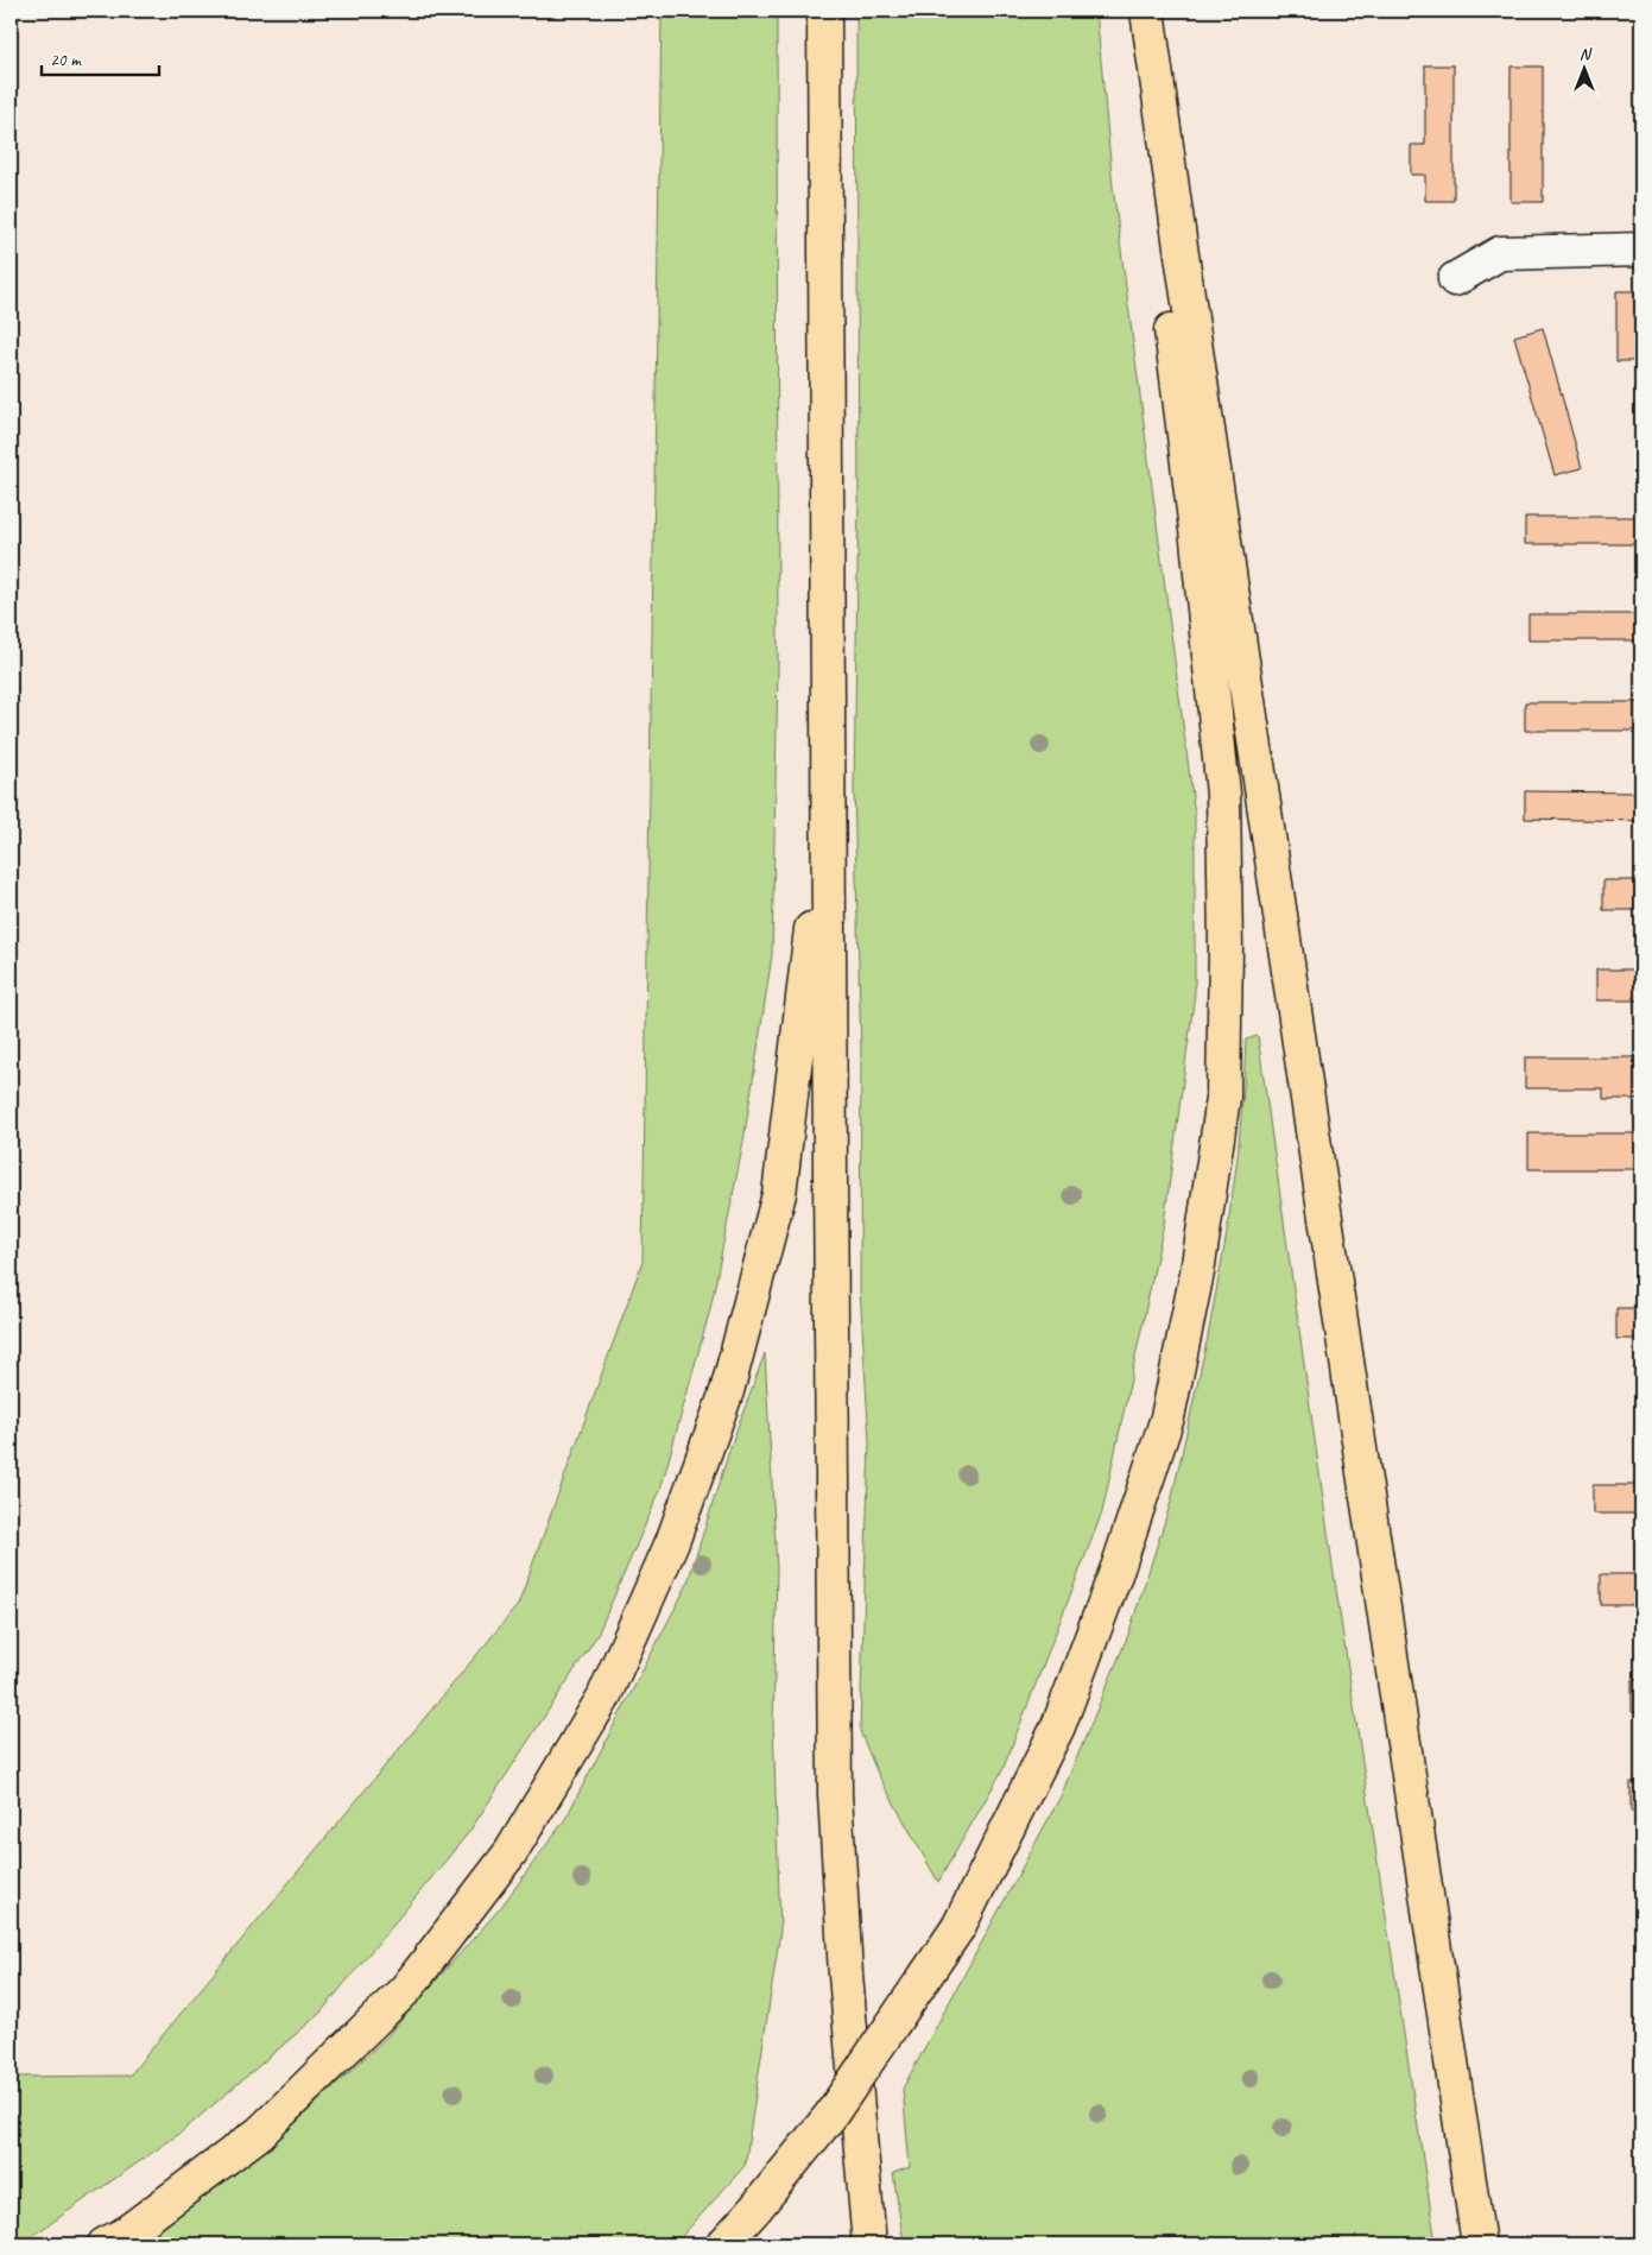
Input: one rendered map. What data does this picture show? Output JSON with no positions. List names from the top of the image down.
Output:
{
  "scale_bar": "20 m",
  "north": "top"
}
